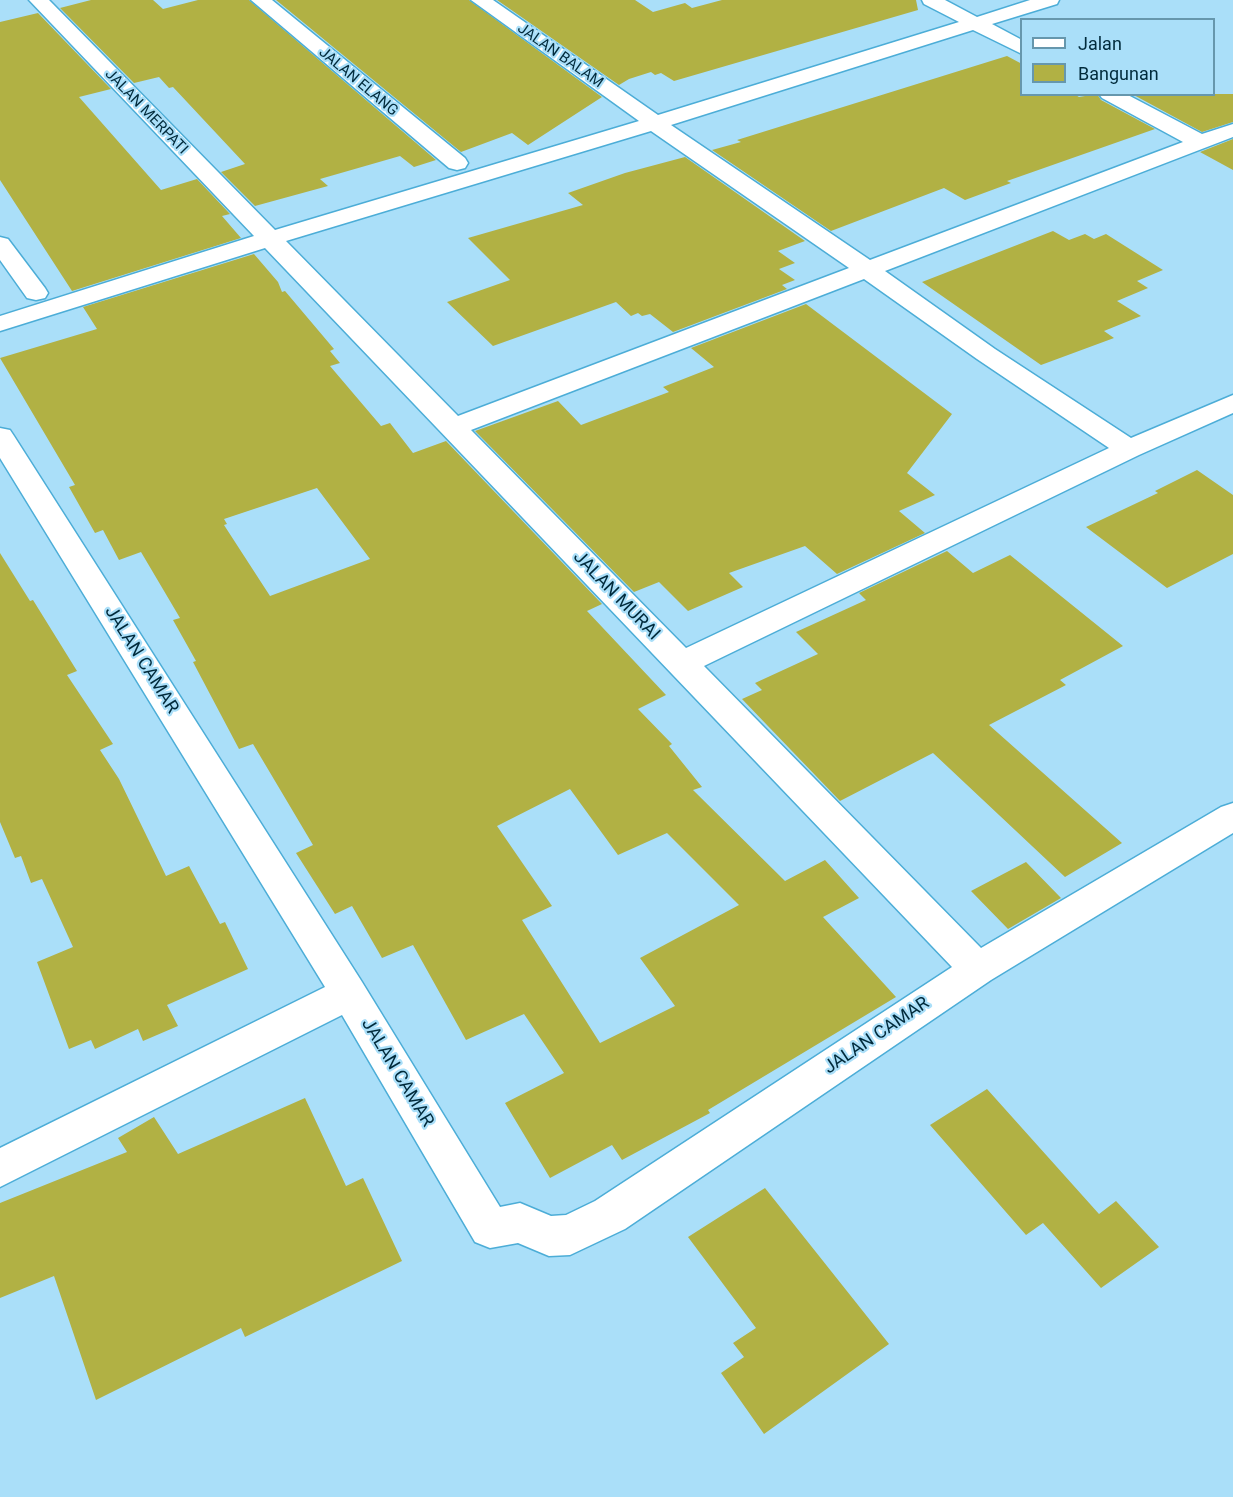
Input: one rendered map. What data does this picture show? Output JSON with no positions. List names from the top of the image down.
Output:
{
  "streets": {
    "street": [
      "JALAN BALAM",
      "JALAN ELANG",
      "JALAN MERPATI",
      "JALAN MURAI",
      "JALAN CAMAR"
    ]
  },
  "crossings": [
    ["JALAN MERPATI", "JALAN MURAI"],
    ["JALAN MURAI", "JALAN CAMAR"]
  ],
  "legend": ["Jalan", "Bangunan"]
}
